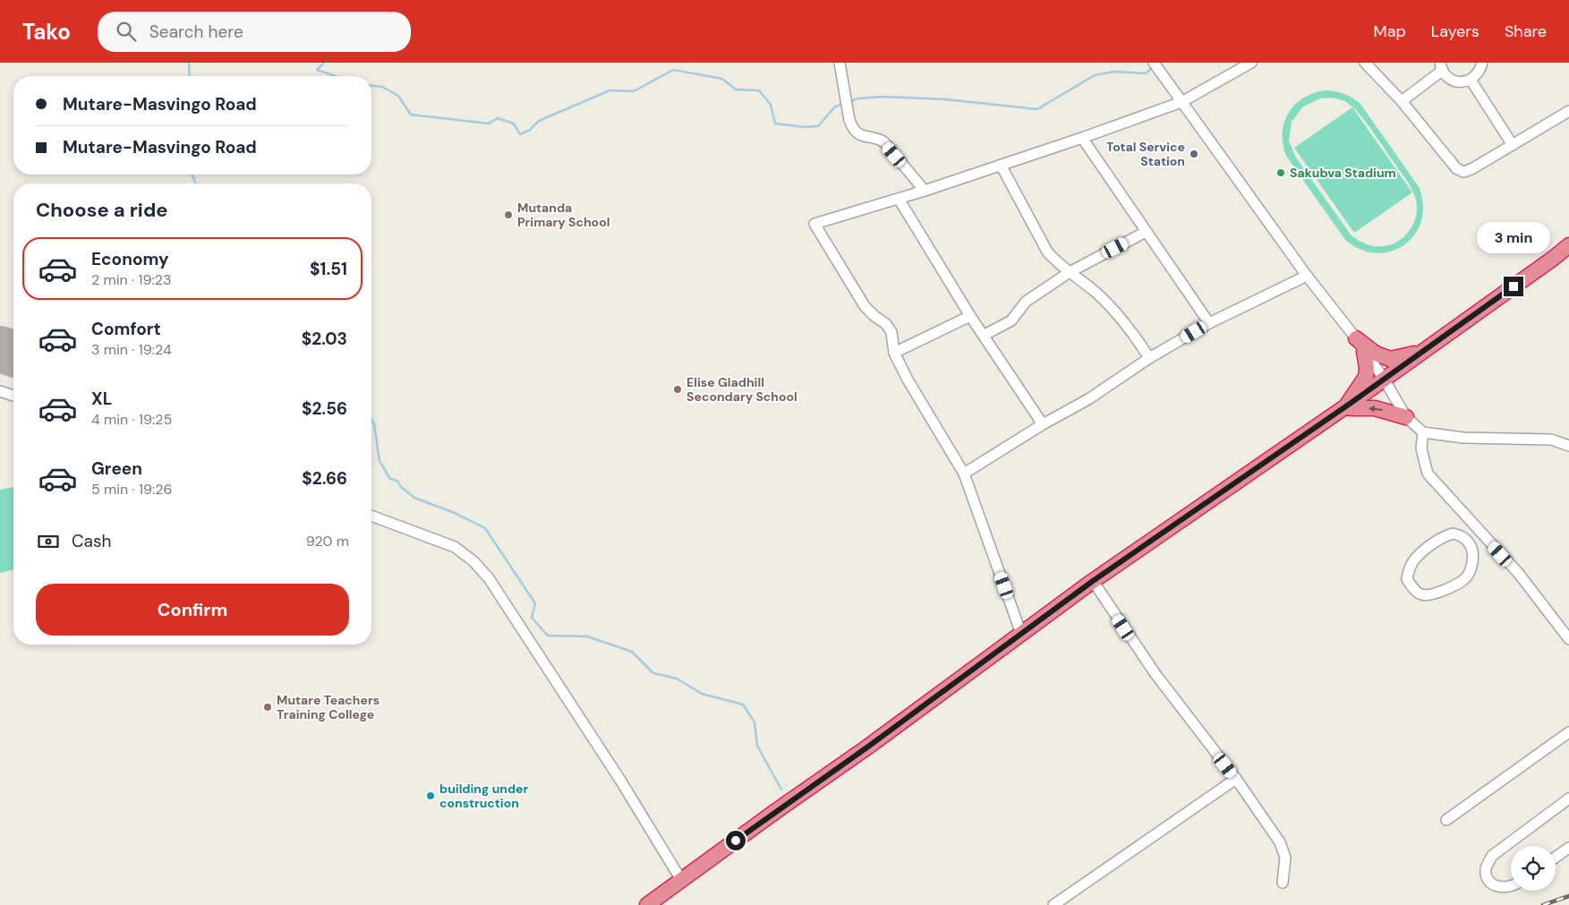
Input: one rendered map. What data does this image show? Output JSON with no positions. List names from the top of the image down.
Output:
{
  "places": [
    "Total Service Station",
    "Sakubva Stadium",
    "Mutanda Primary School",
    "Elise Gladhill Secondary School",
    "Mutare Teachers Training College",
    "building under construction"
  ],
  "page": {
    "header": "Tako",
    "search": "Search here",
    "nav": ["Map", "Layers", "Share"],
    "banner": ["Mutare-Masvingo Road", "Mutare-Masvingo Road"],
    "heading": "Choose a ride",
    "bubble": "3 min",
    "list": [
      {
        "name": "Economy",
        "note": "2 min · 19:23",
        "value": "$1.51"
      },
      {
        "name": "Comfort",
        "note": "3 min · 19:24",
        "value": "$2.03"
      },
      {
        "name": "XL",
        "note": "4 min · 19:25",
        "value": "$2.56"
      },
      {
        "name": "Green",
        "note": "5 min · 19:26",
        "value": "$2.66"
      }
    ],
    "pay": ["Cash", "920 m"],
    "buttons": "Confirm"
  }
}
